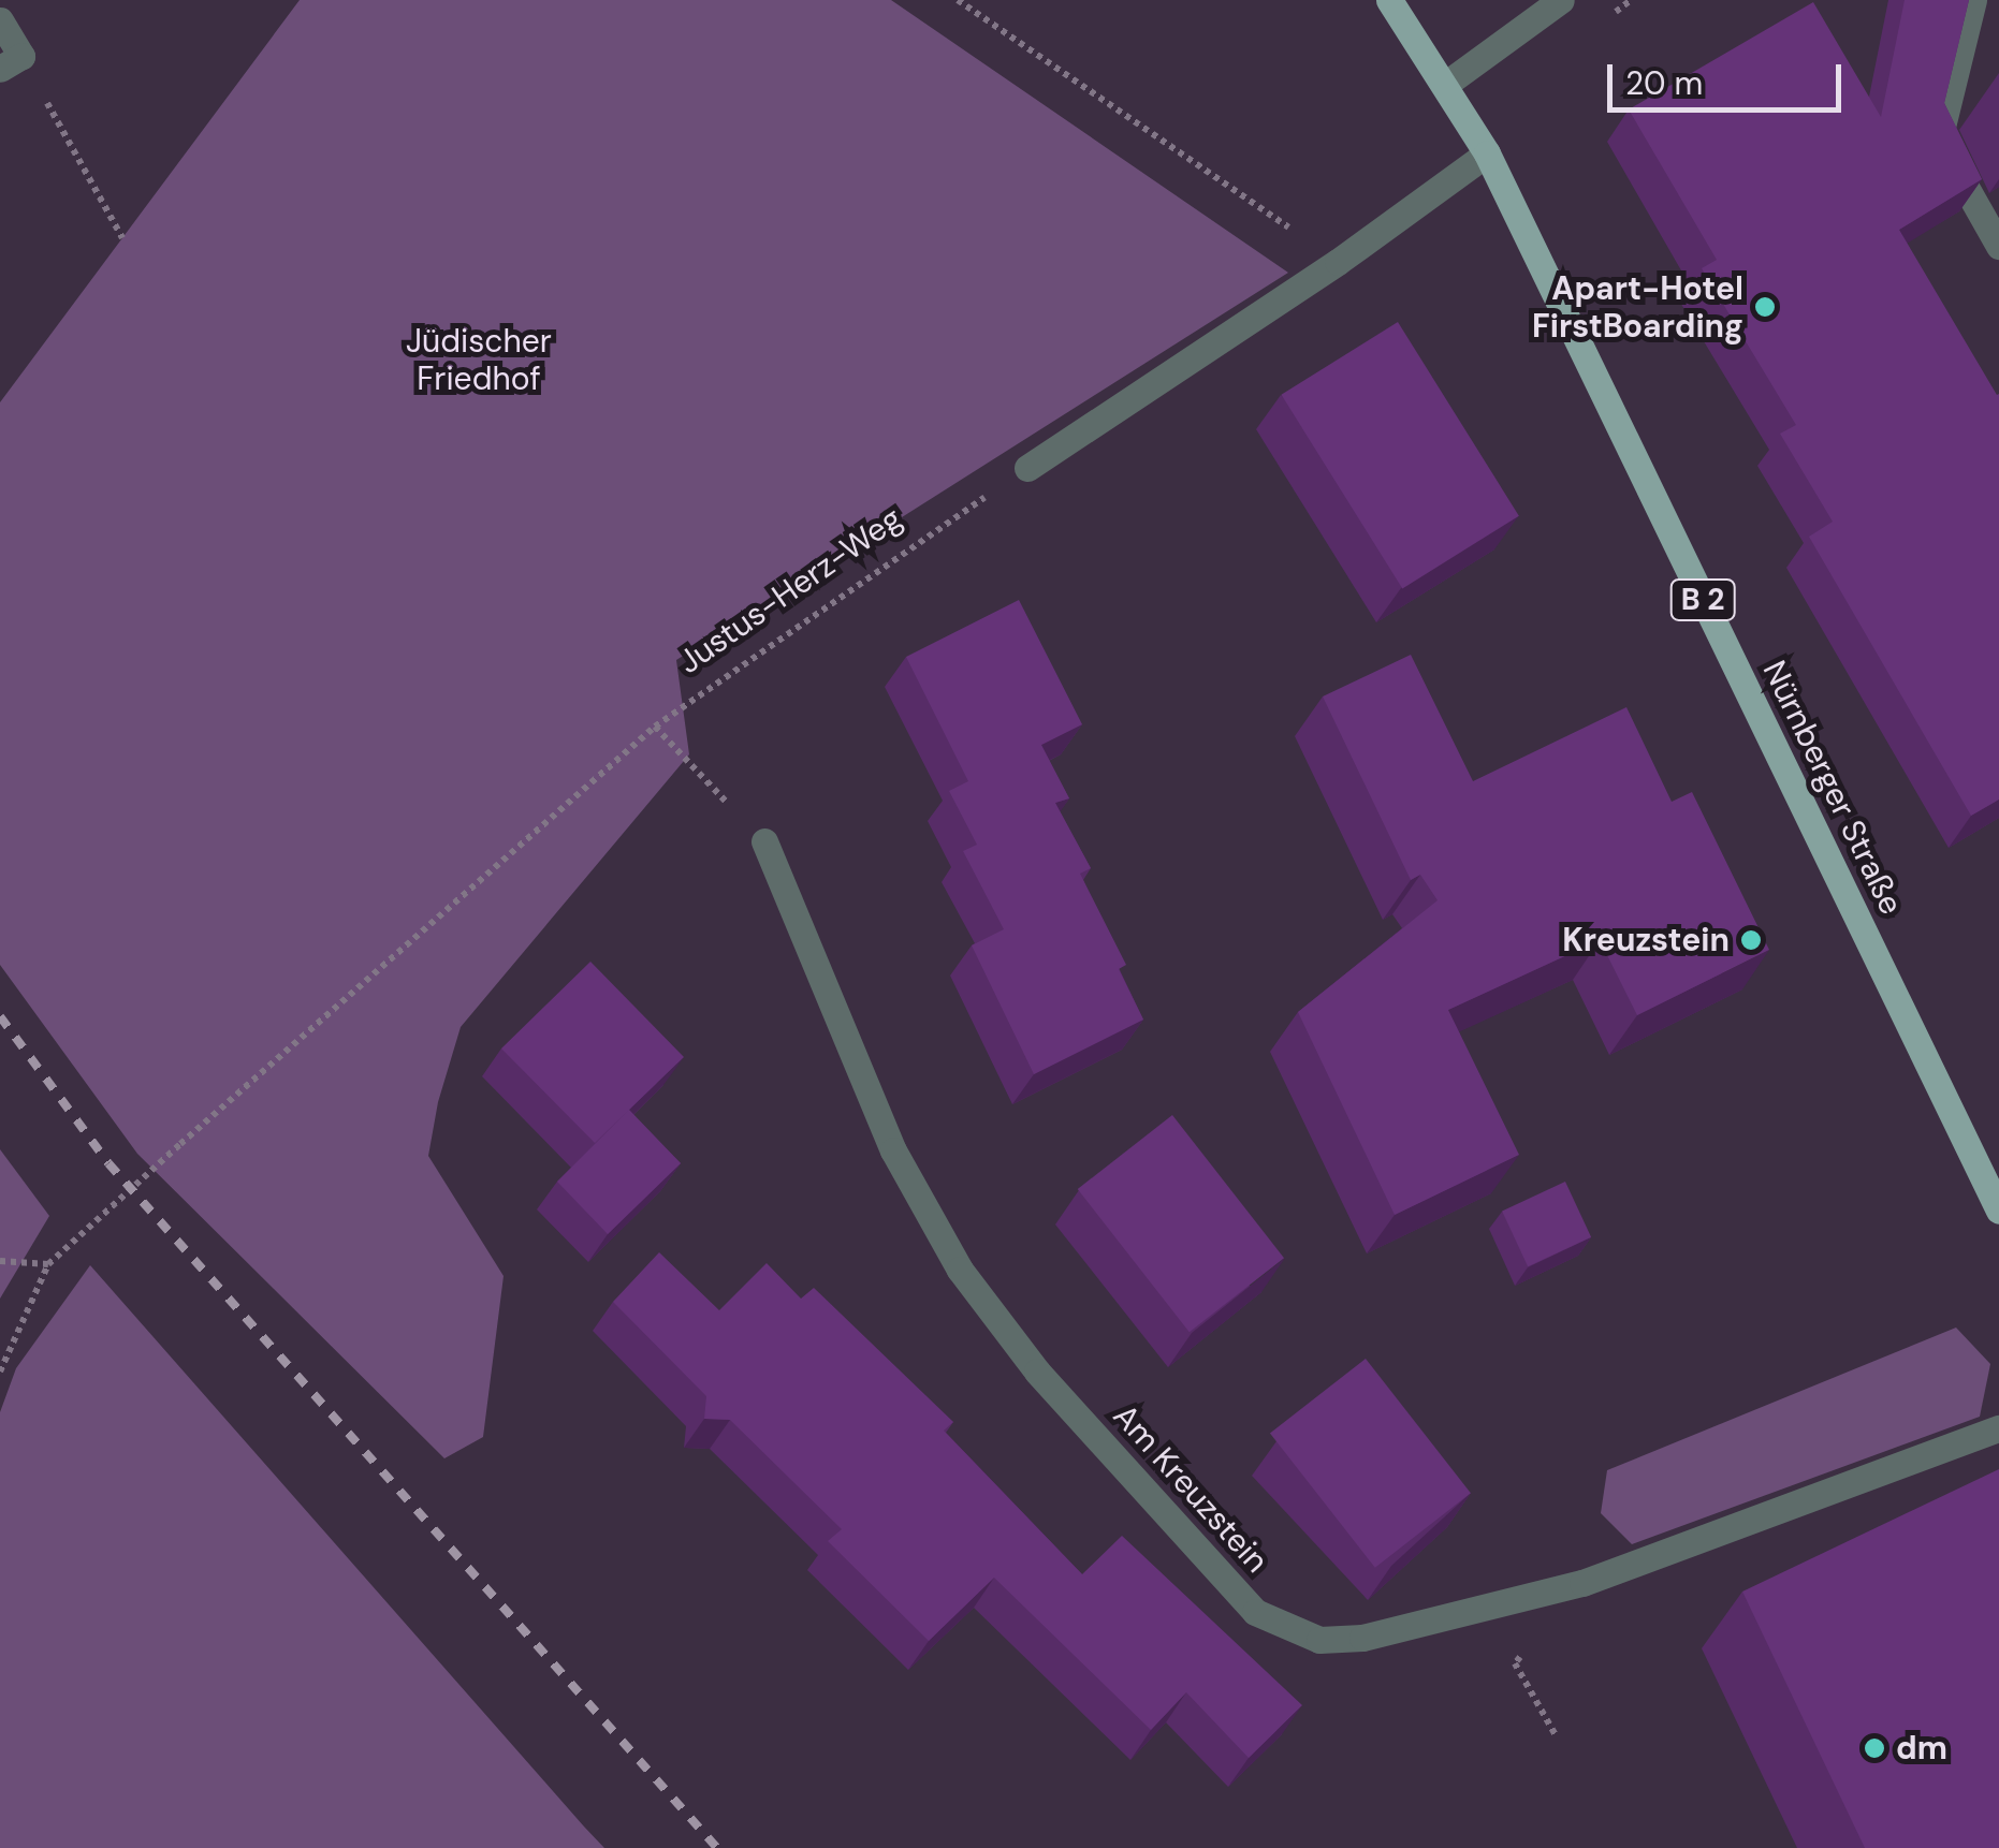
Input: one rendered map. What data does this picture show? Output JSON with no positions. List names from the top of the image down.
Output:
{
  "streets": {
    "main road": ["B 2", "Nürnberger Straße"],
    "street": ["Am Kreuzstein"],
    "path": ["Justus-Herz-Weg"]
  },
  "parks": ["Jüdischer Friedhof"],
  "places": ["Apart-Hotel FirstBoarding", "Kreuzstein", "dm"],
  "scale_bar": "20 m"
}
